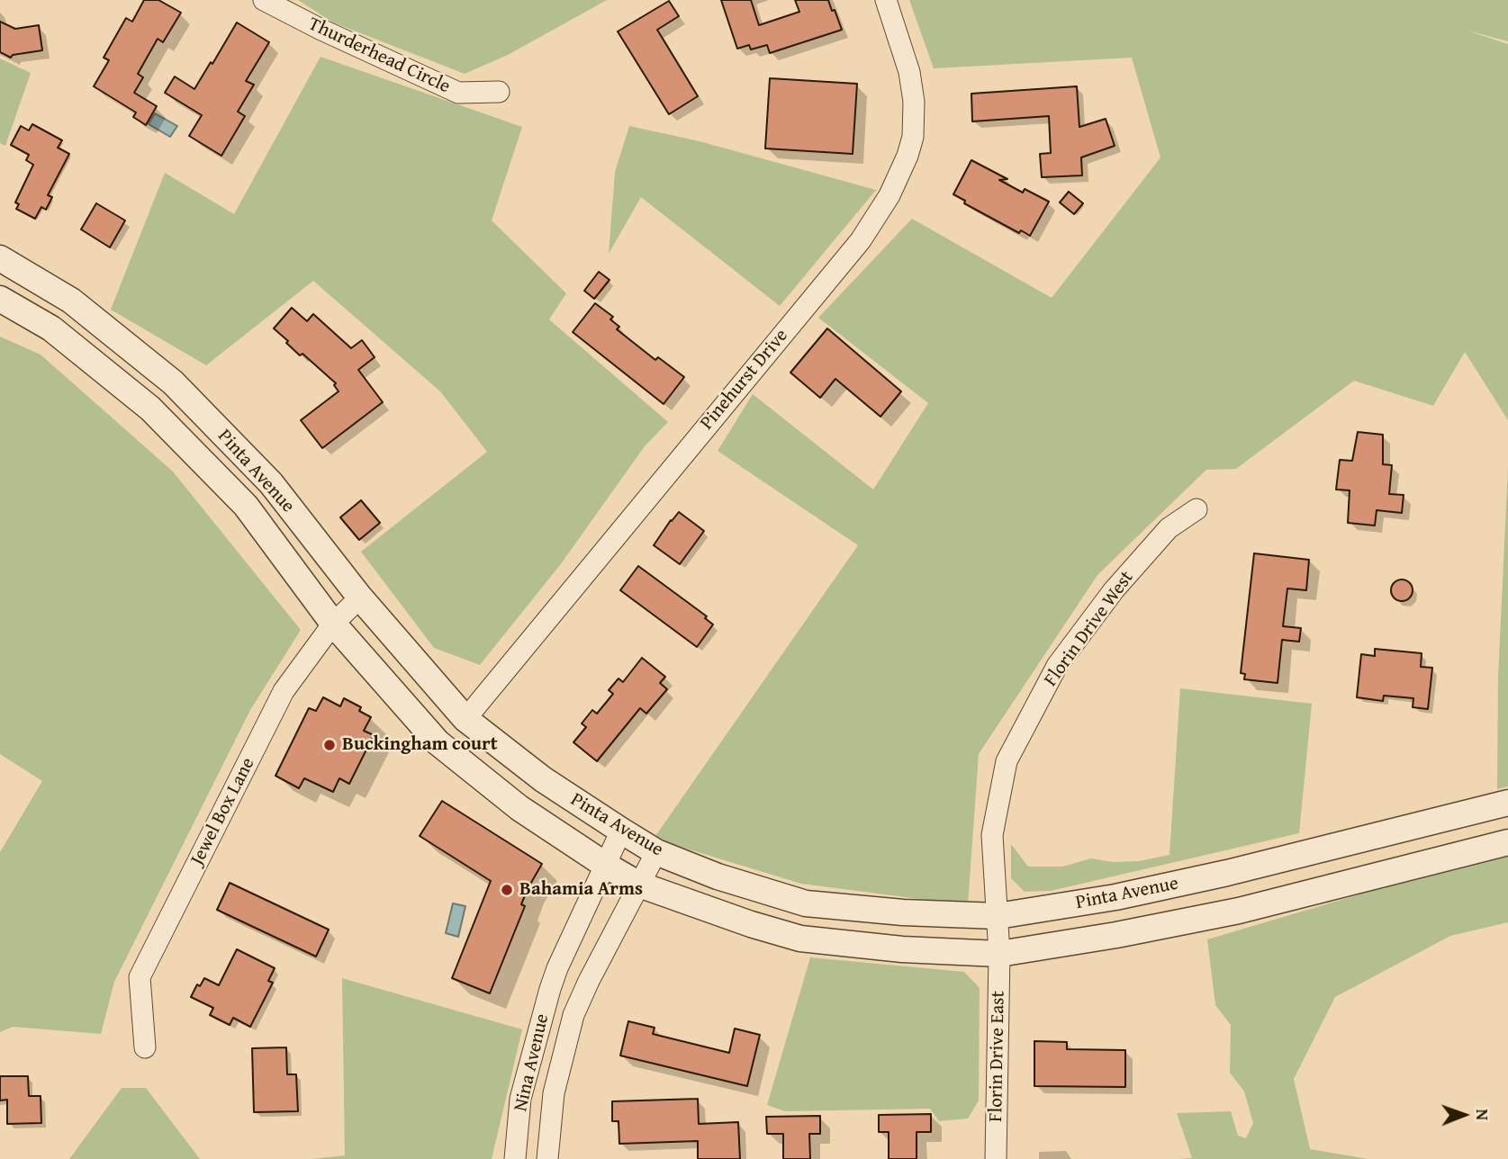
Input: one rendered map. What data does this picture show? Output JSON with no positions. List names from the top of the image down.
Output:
{
  "streets": {
    "street": [
      "Thurderhead Circle",
      "Pinehurst Drive",
      "Pinta Avenue",
      "Florin Drive West",
      "Jewel Box Lane",
      "Florin Drive East",
      "Nina Avenue"
    ]
  },
  "crossings": [
    ["Pinehurst Drive", "Pinta Avenue"],
    ["Pinta Avenue", "Florin Drive West"],
    ["Pinta Avenue", "Jewel Box Lane"],
    ["Pinta Avenue", "Florin Drive East"],
    ["Pinta Avenue", "Nina Avenue"],
    ["Florin Drive West", "Florin Drive East"]
  ],
  "places": ["Buckingham court", "Bahamia Arms"],
  "north": "right"
}
